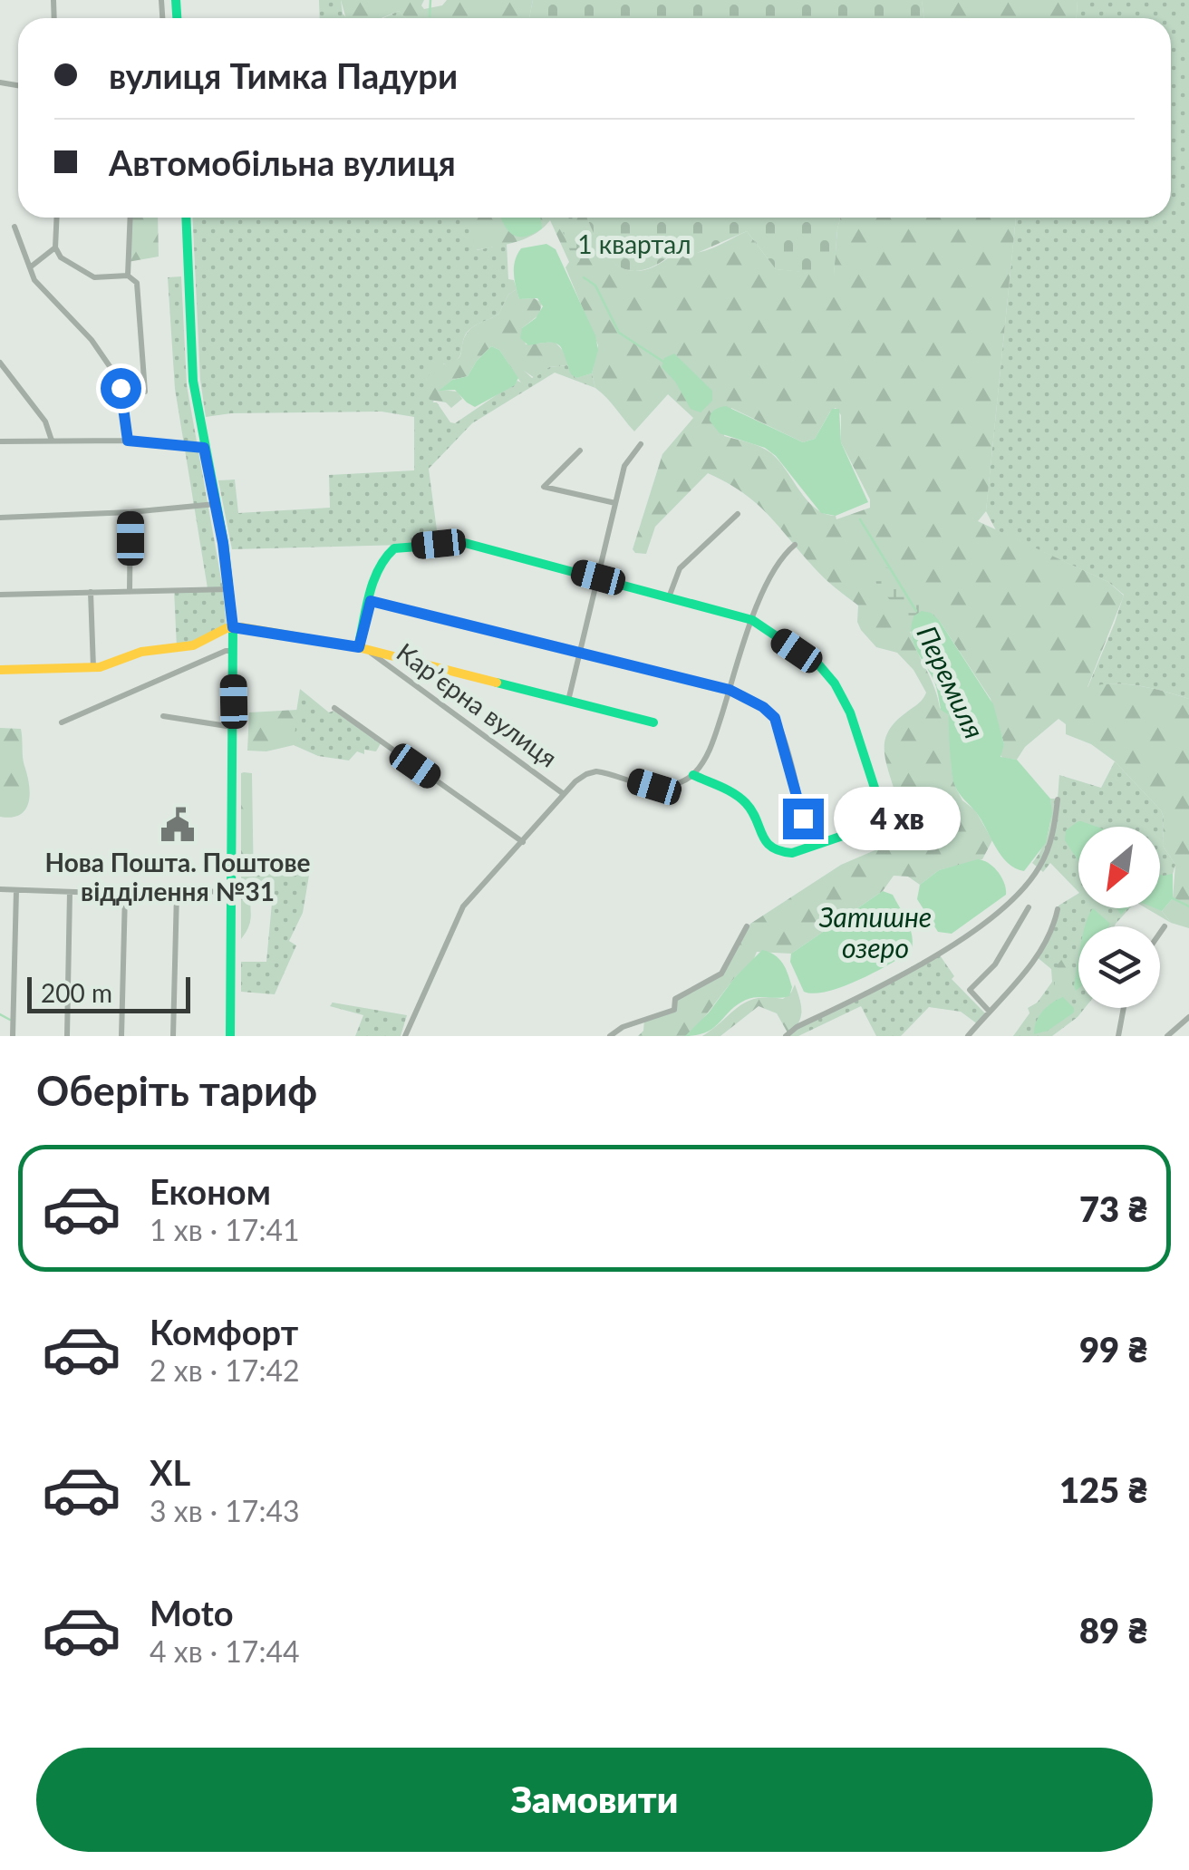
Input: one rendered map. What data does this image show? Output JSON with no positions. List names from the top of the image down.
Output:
{
  "streets": {
    "street": ["Карʼєрна вулиця"]
  },
  "water": ["Перемиля", "Затишне озеро"],
  "parks": ["1 квартал"],
  "places": {
    "public building": ["Нова Пошта. Поштове відділення №31"]
  },
  "scale_bar": "200 m",
  "north": "bottom left",
  "page": {
    "banner": ["вулиця Тимка Падури", "Автомобільна вулиця"],
    "bubble": "4 хв",
    "scale": "200 m",
    "heading": "Оберіть тариф",
    "list": [
      {
        "name": "Економ",
        "note": "1 хв · 17:41",
        "value": "73 ₴"
      },
      {
        "name": "Комфорт",
        "note": "2 хв · 17:42",
        "value": "99 ₴"
      },
      {
        "name": "XL",
        "note": "3 хв · 17:43",
        "value": "125 ₴"
      },
      {
        "name": "Moto",
        "note": "4 хв · 17:44",
        "value": "89 ₴"
      }
    ],
    "buttons": "Замовити"
  }
}
